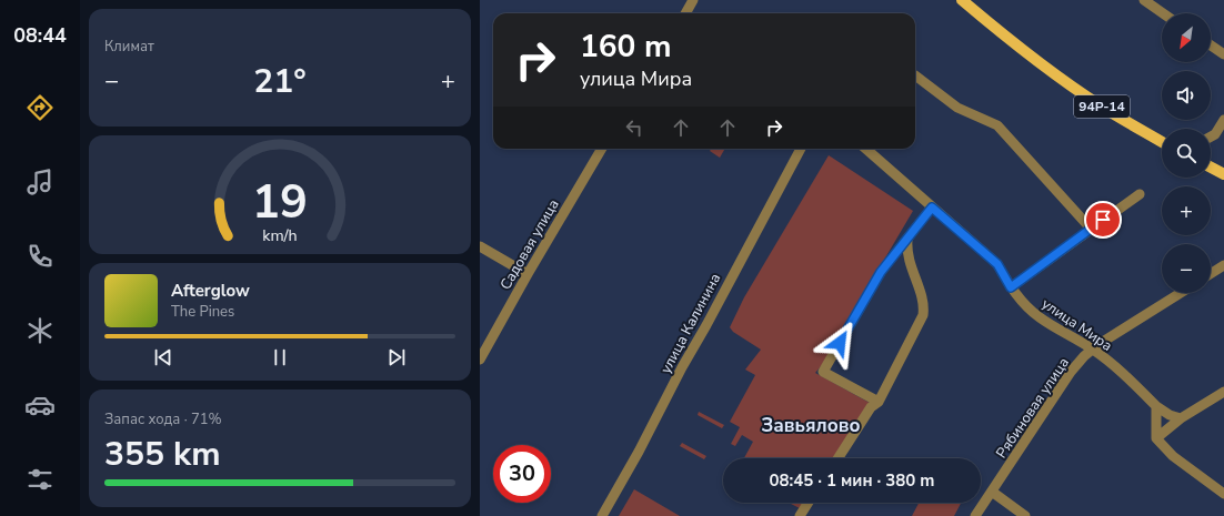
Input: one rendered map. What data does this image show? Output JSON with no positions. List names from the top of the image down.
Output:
{
  "streets": {
    "main road": ["94Р-14"],
    "street": [
      "Садовая улица",
      "улица Калинина",
      "улица Мира",
      "Рябиновая улица"
    ]
  },
  "crossings": [
    ["улица Мира", "Рябиновая улица"]
  ],
  "districts": ["Завьялово"],
  "north": "bottom left",
  "page": {
    "tabs": "08:44",
    "tile": [
      "Климат",
      ["Запас хода · 71%", "355 km"]
    ],
    "map_buttons": ["+", "−"],
    "turn": ["160 m", "улица Мира"],
    "heat": ["−", "21°", "+"],
    "song": ["Afterglow", "The Pines"],
    "limit": "30",
    "trip": "08:45 · 1 мин · 380 m",
    "gauge": ["19", "km/h"]
  }
}
